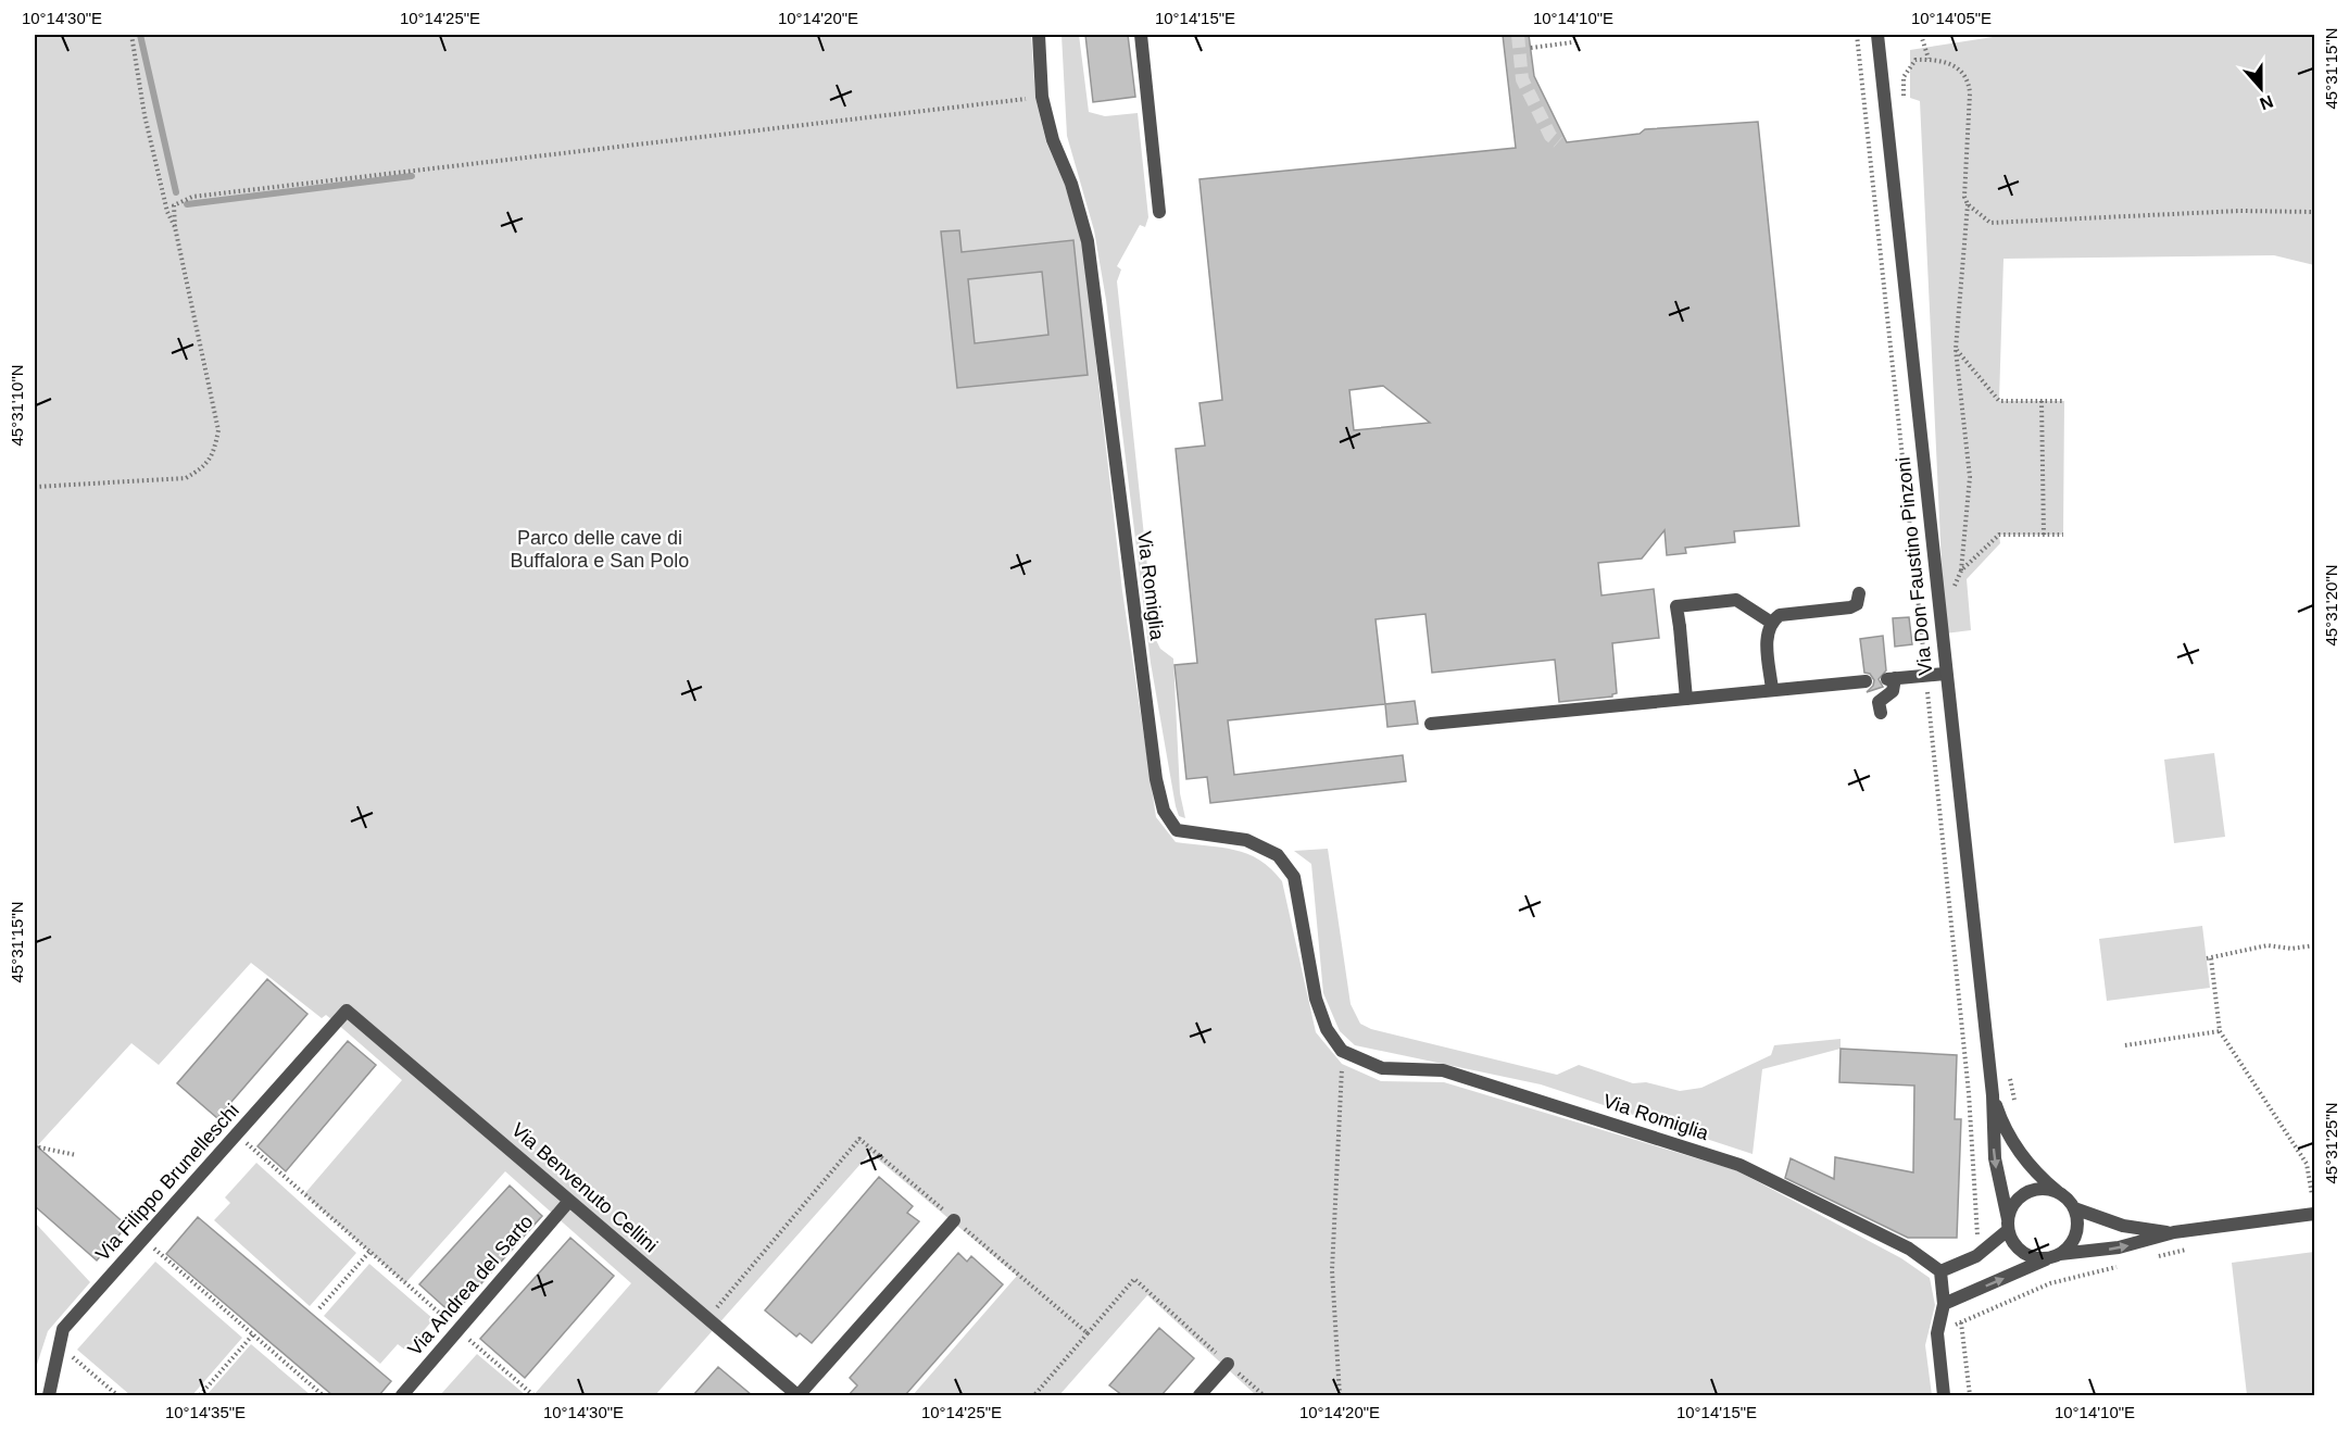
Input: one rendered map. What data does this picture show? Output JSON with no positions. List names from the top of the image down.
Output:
{
  "streets": {
    "street": [
      "Via Don Faustino Pinzoni",
      "Via Romiglia",
      "Via Filippo Brunelleschi",
      "Via Benvenuto Cellini",
      "Via Andrea del Sarto"
    ]
  },
  "crossings": [
    ["Via Filippo Brunelleschi", "Via Benvenuto Cellini"],
    ["Via Benvenuto Cellini", "Via Andrea del Sarto"]
  ],
  "parks": ["Parco delle cave di Buffalora e San Polo"],
  "north": "bottom",
  "coordinates": [
    "10°14'30\"E",
    "10°14'25\"E",
    "10°14'20\"E",
    "10°14'15\"E",
    "10°14'10\"E",
    "10°14'05\"E",
    "45°31'15\"N",
    "45°31'10\"N",
    "45°31'20\"N",
    "45°31'25\"N",
    "10°14'35\"E"
  ]
}
